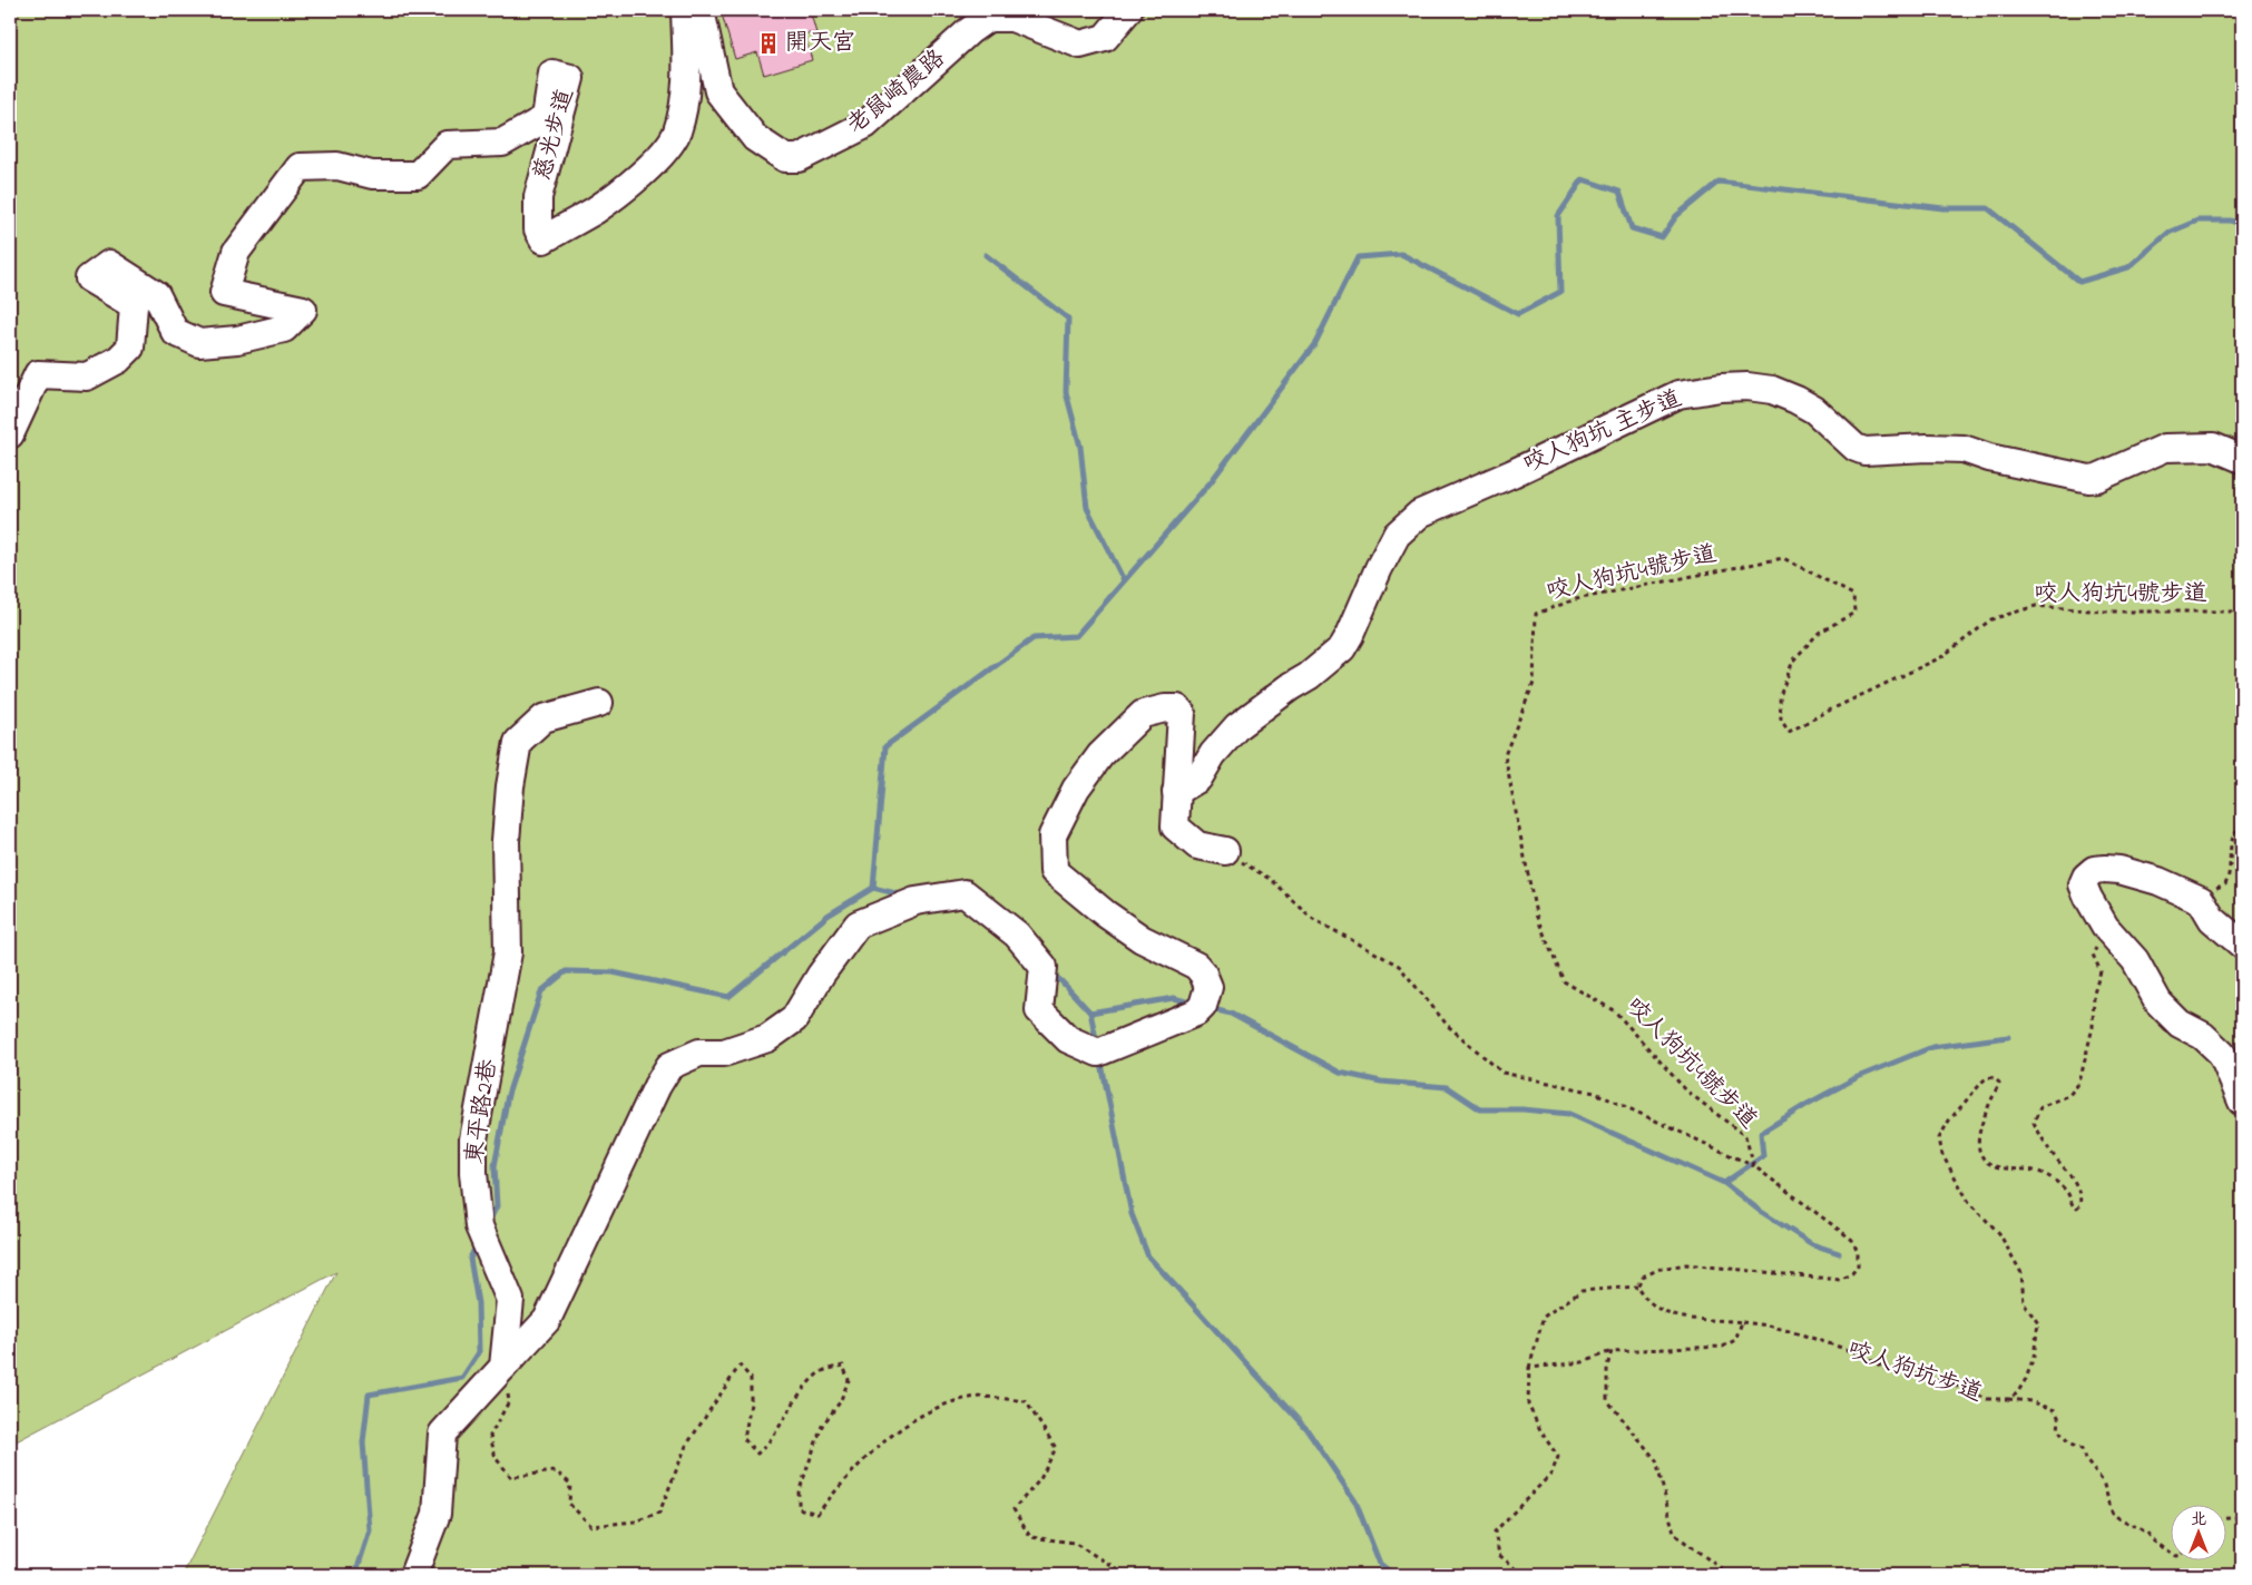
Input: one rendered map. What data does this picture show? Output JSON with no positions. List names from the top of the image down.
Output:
{
  "streets": {
    "street": [
      "老鼠崎農路",
      "慈光步道",
      "咬人狗坑 主步道",
      "東平路2巷"
    ],
    "path": ["咬人狗坑4號步道", "咬人狗坑步道"]
  },
  "crossings": [
    ["咬人狗坑4號步道", "咬人狗坑步道"]
  ],
  "places": {
    "building": ["開天宮"]
  },
  "north": "top"
}
